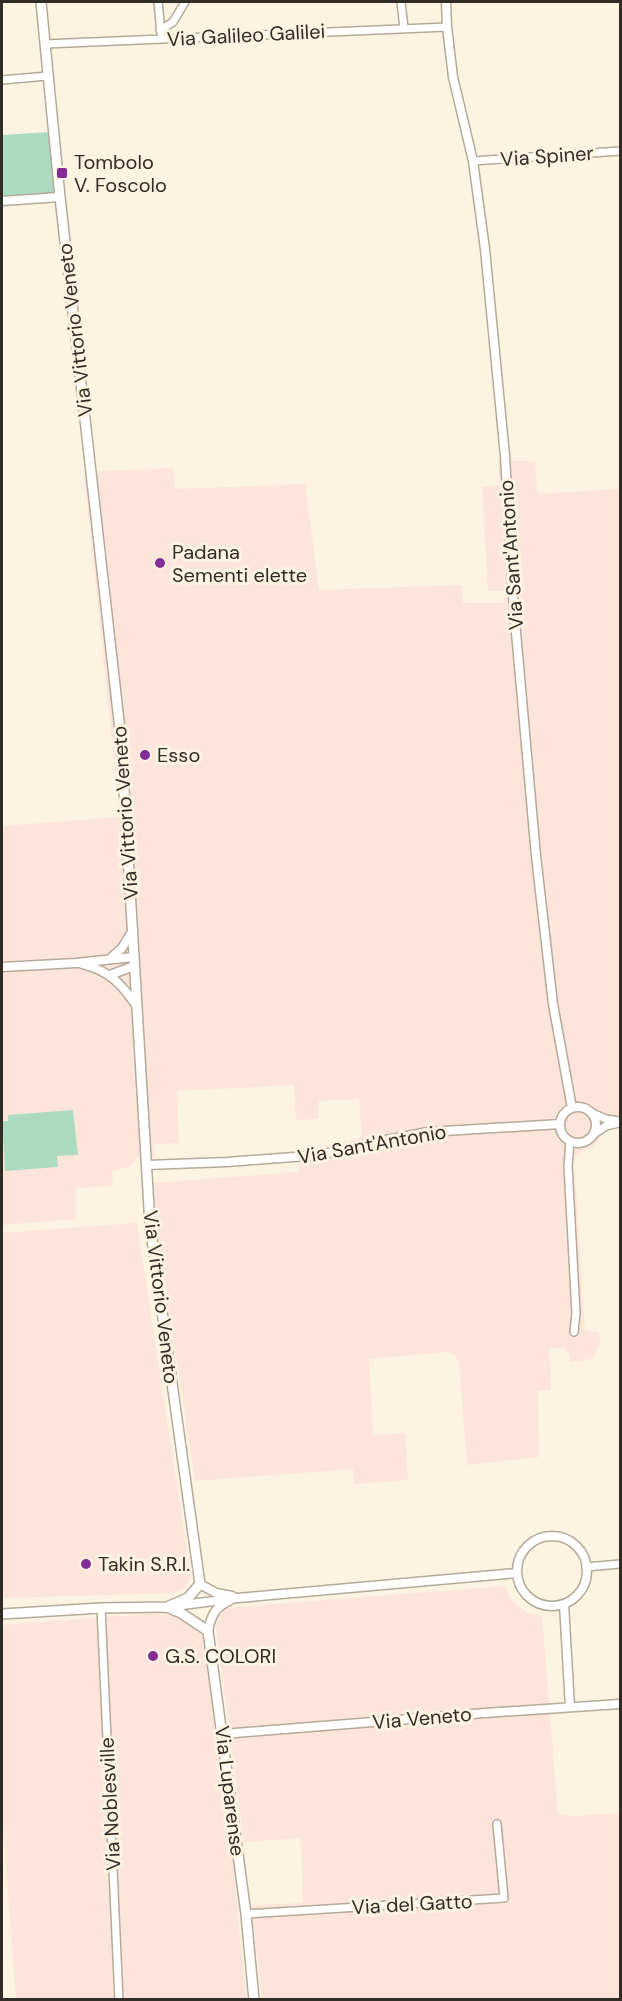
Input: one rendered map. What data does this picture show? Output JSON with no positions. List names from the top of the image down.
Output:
{
  "streets": {
    "main road": ["Via Vittorio Veneto", "Via Luparense"],
    "street": [
      "Via Galileo Galilei",
      "Via Spiner",
      "Via Sant'Antonio",
      "Via Veneto",
      "Via Noblesville",
      "Via del Gatto"
    ]
  },
  "crossings": [
    ["Via Galileo Galilei", "Via Vittorio Veneto"],
    ["Via Galileo Galilei", "Via Sant'Antonio"],
    ["Via Spiner", "Via Sant'Antonio"],
    ["Via Vittorio Veneto", "Via Sant'Antonio"],
    ["Via Veneto", "Via Luparense"],
    ["Via Luparense", "Via del Gatto"]
  ],
  "places": {
    "transit": ["Tombolo V. Foscolo"],
    "other": [
      "Padana Sementi elette",
      "Esso",
      "Takin S.R.l.",
      "G.S. COLORI"
    ]
  }
}
